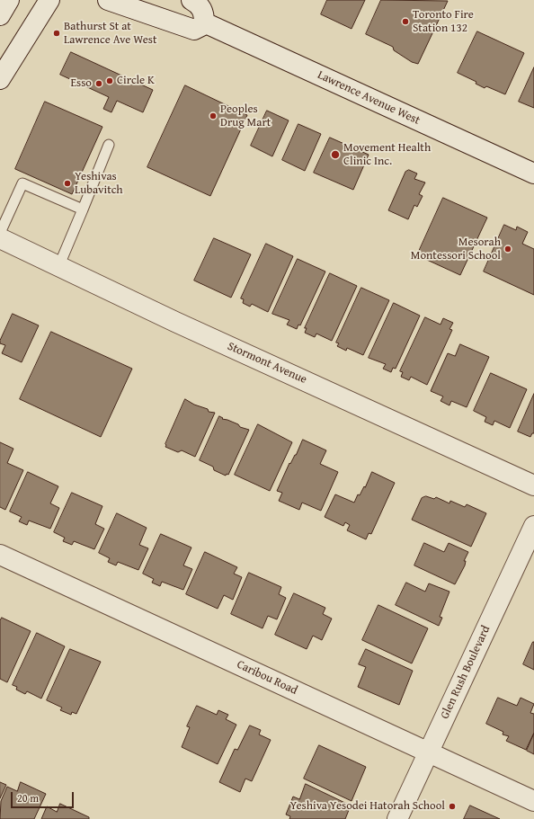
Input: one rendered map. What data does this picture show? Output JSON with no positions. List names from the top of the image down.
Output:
{
  "streets": {
    "street": [
      "Lawrence Avenue West",
      "Stormont Avenue",
      "Glen Rush Boulevard",
      "Caribou Road"
    ]
  },
  "crossings": [
    ["Glen Rush Boulevard", "Caribou Road"]
  ],
  "places": [
    "Toronto Fire Station 132",
    "Bathurst St at Lawrence Ave West",
    "Circle K",
    "Esso",
    "Peoples Drug Mart",
    "Movement Health Clinic Inc.",
    "Yeshivas Lubavitch",
    "Mesorah Montessori School",
    "Yeshiva Yesodei Hatorah School"
  ],
  "scale_bar": "20 m"
}
